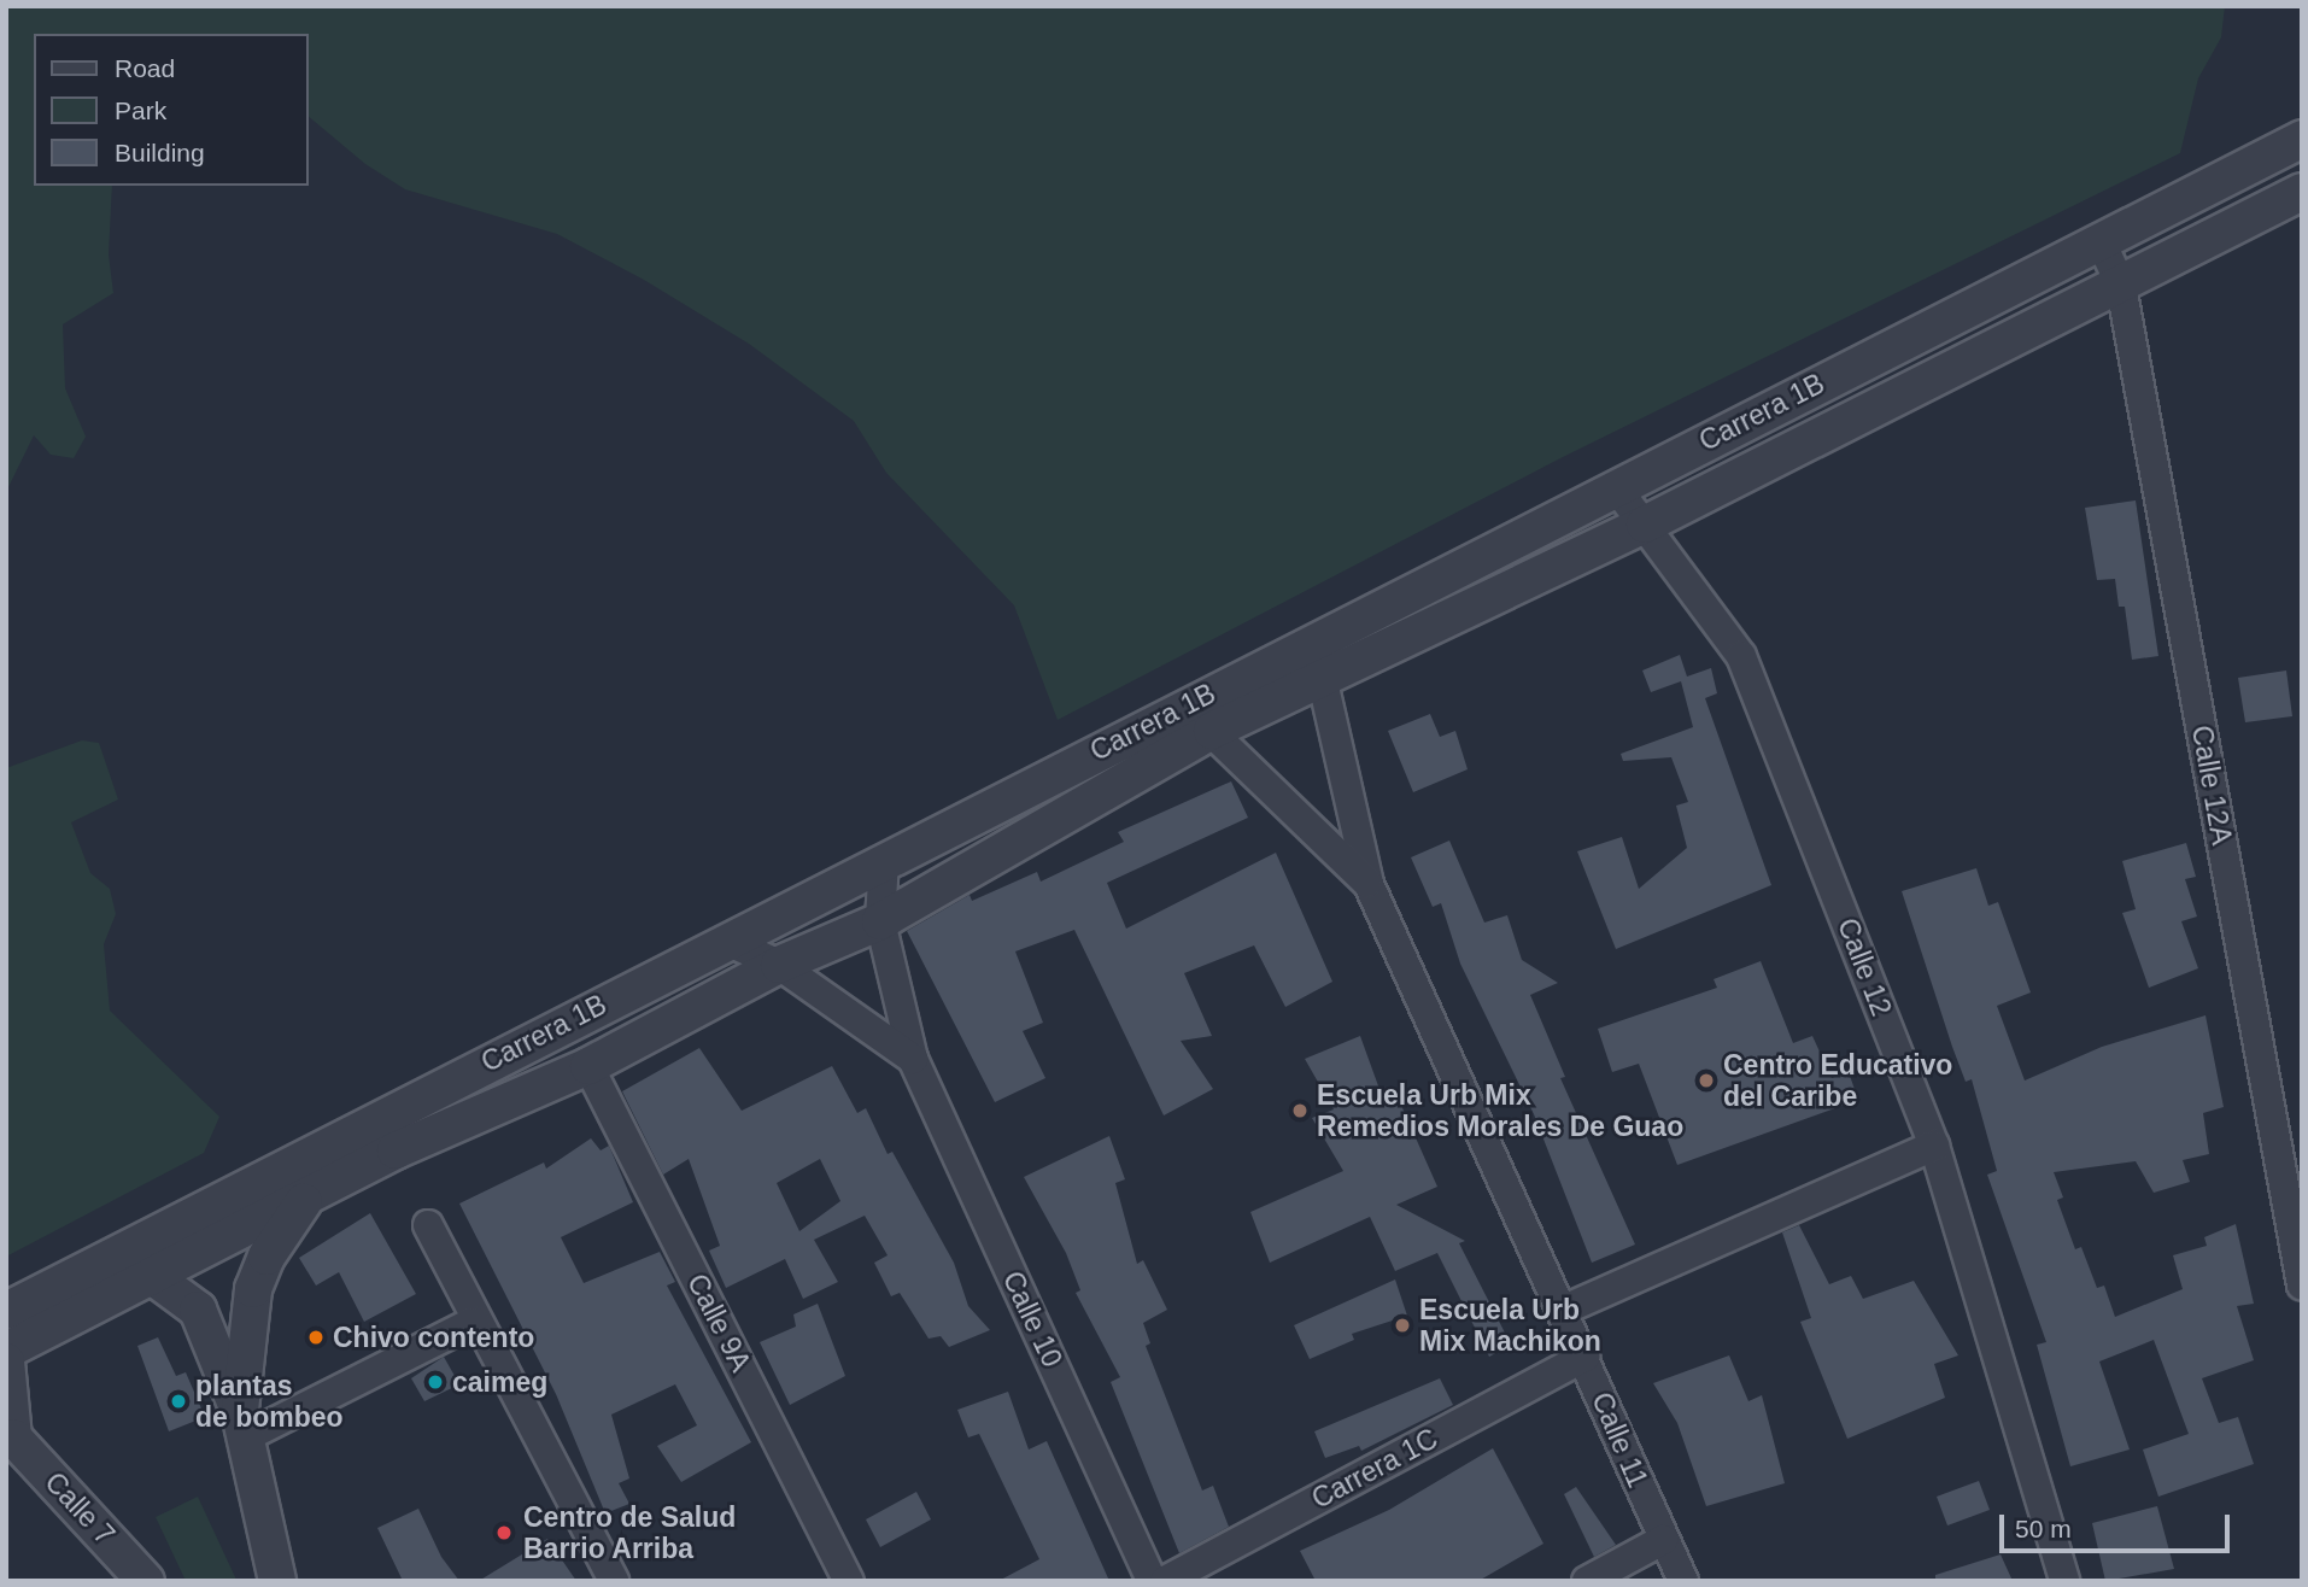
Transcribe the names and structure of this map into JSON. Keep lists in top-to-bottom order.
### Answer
{
  "streets": {
    "street": [
      "Carrera 1B",
      "Calle 12A",
      "Calle 12",
      "Calle 10",
      "Calle 9A",
      "Calle 11",
      "Carrera 1C",
      "Calle 7"
    ]
  },
  "crossings": [
    ["Carrera 1B", "Calle 12A"],
    ["Carrera 1B", "Calle 12"],
    ["Carrera 1B", "Calle 10"],
    ["Carrera 1B", "Calle 9A"],
    ["Calle 11", "Carrera 1C"]
  ],
  "places": [
    "Centro Educativo del Caribe",
    "Escuela Urb Mix Remedios Morales De Guao",
    "Escuela Urb Mix Machikon",
    "Chivo contento",
    "caimeg",
    "plantas de bombeo",
    "Centro de Salud Barrio Arriba"
  ],
  "legend": ["Road", "Park", "Building"],
  "scale_bar": "50 m"
}
